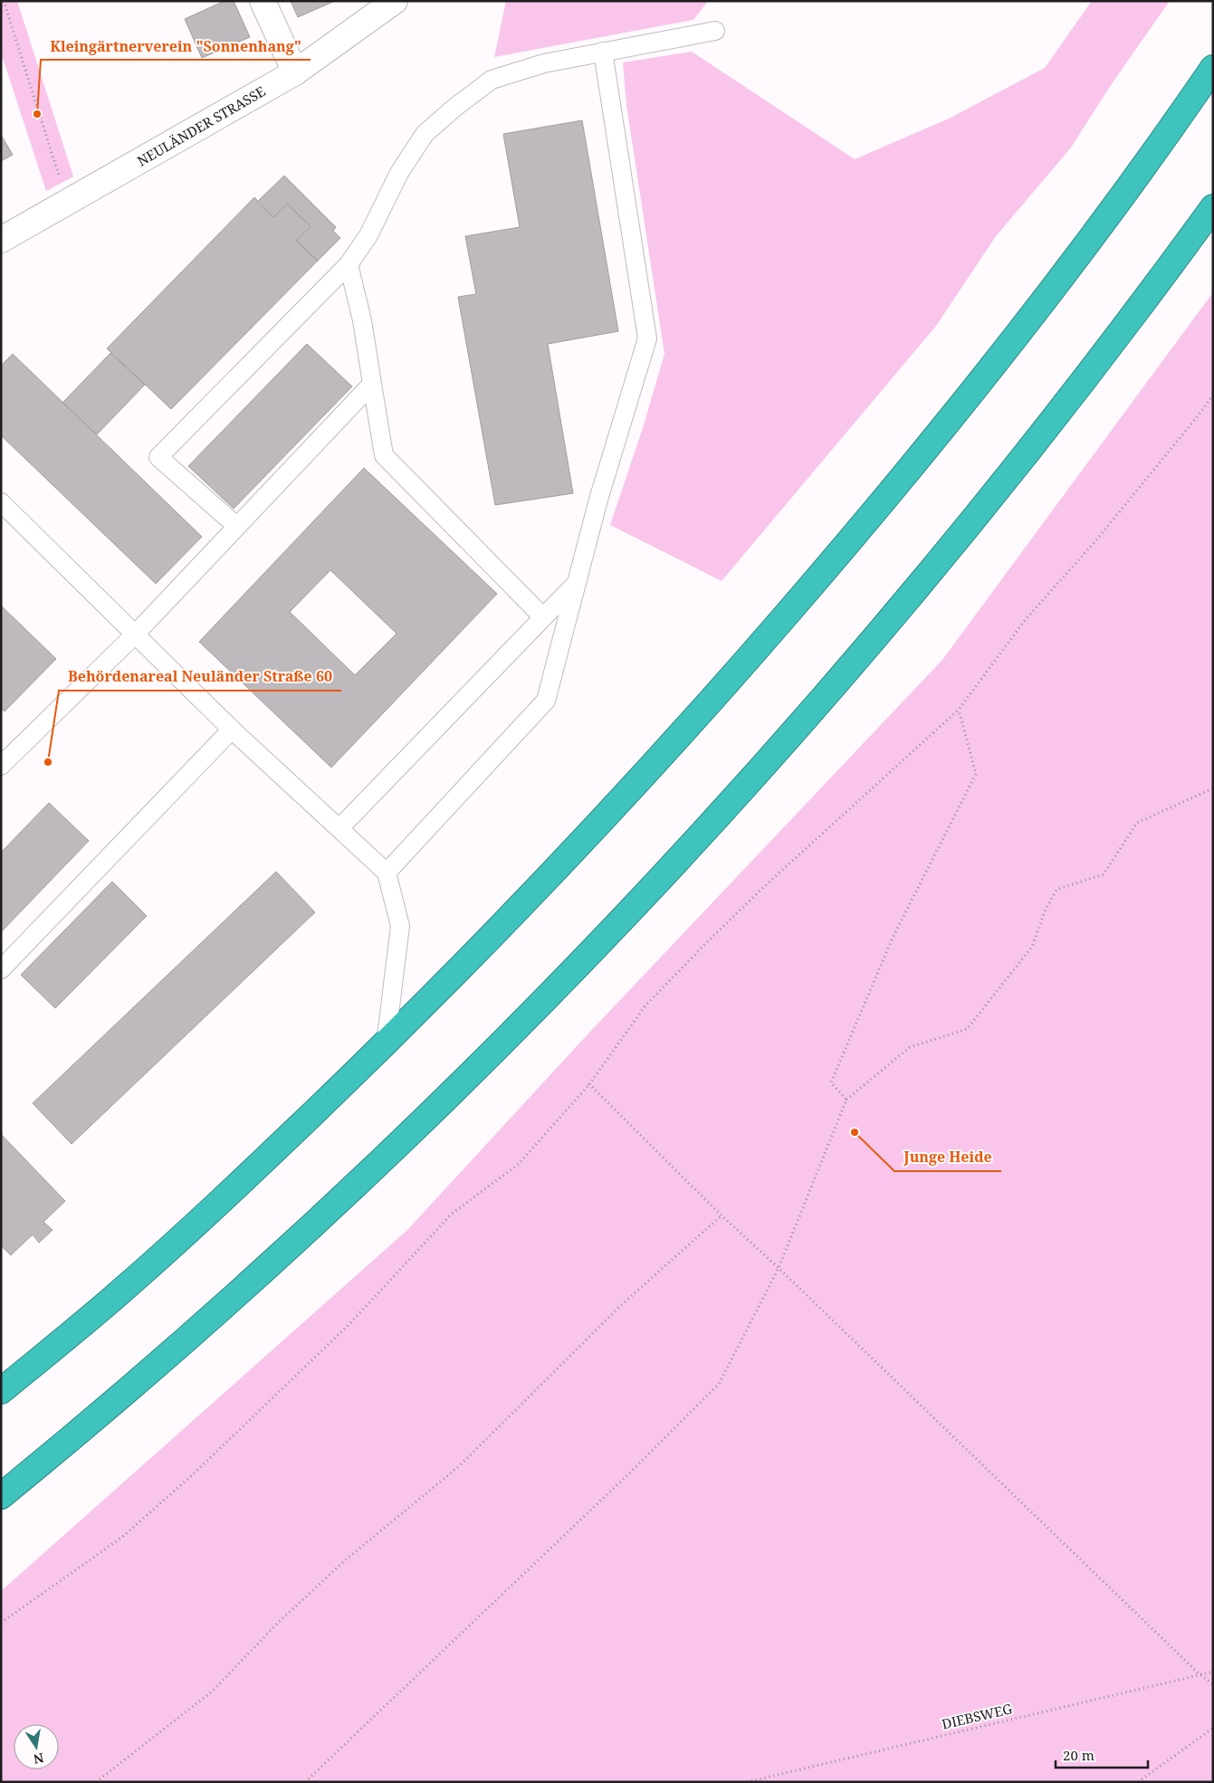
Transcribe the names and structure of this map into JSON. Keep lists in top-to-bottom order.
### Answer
{
  "streets": {
    "street": ["NEULÄNDER STRASSE"],
    "path": ["DIEBSWEG"]
  },
  "places": ["Kleingärtnerverein \"Sonnenhang\"", "Behördenareal Neuländer Straße 60", "Junge Heide"],
  "scale_bar": "20 m",
  "north": "bottom"
}
